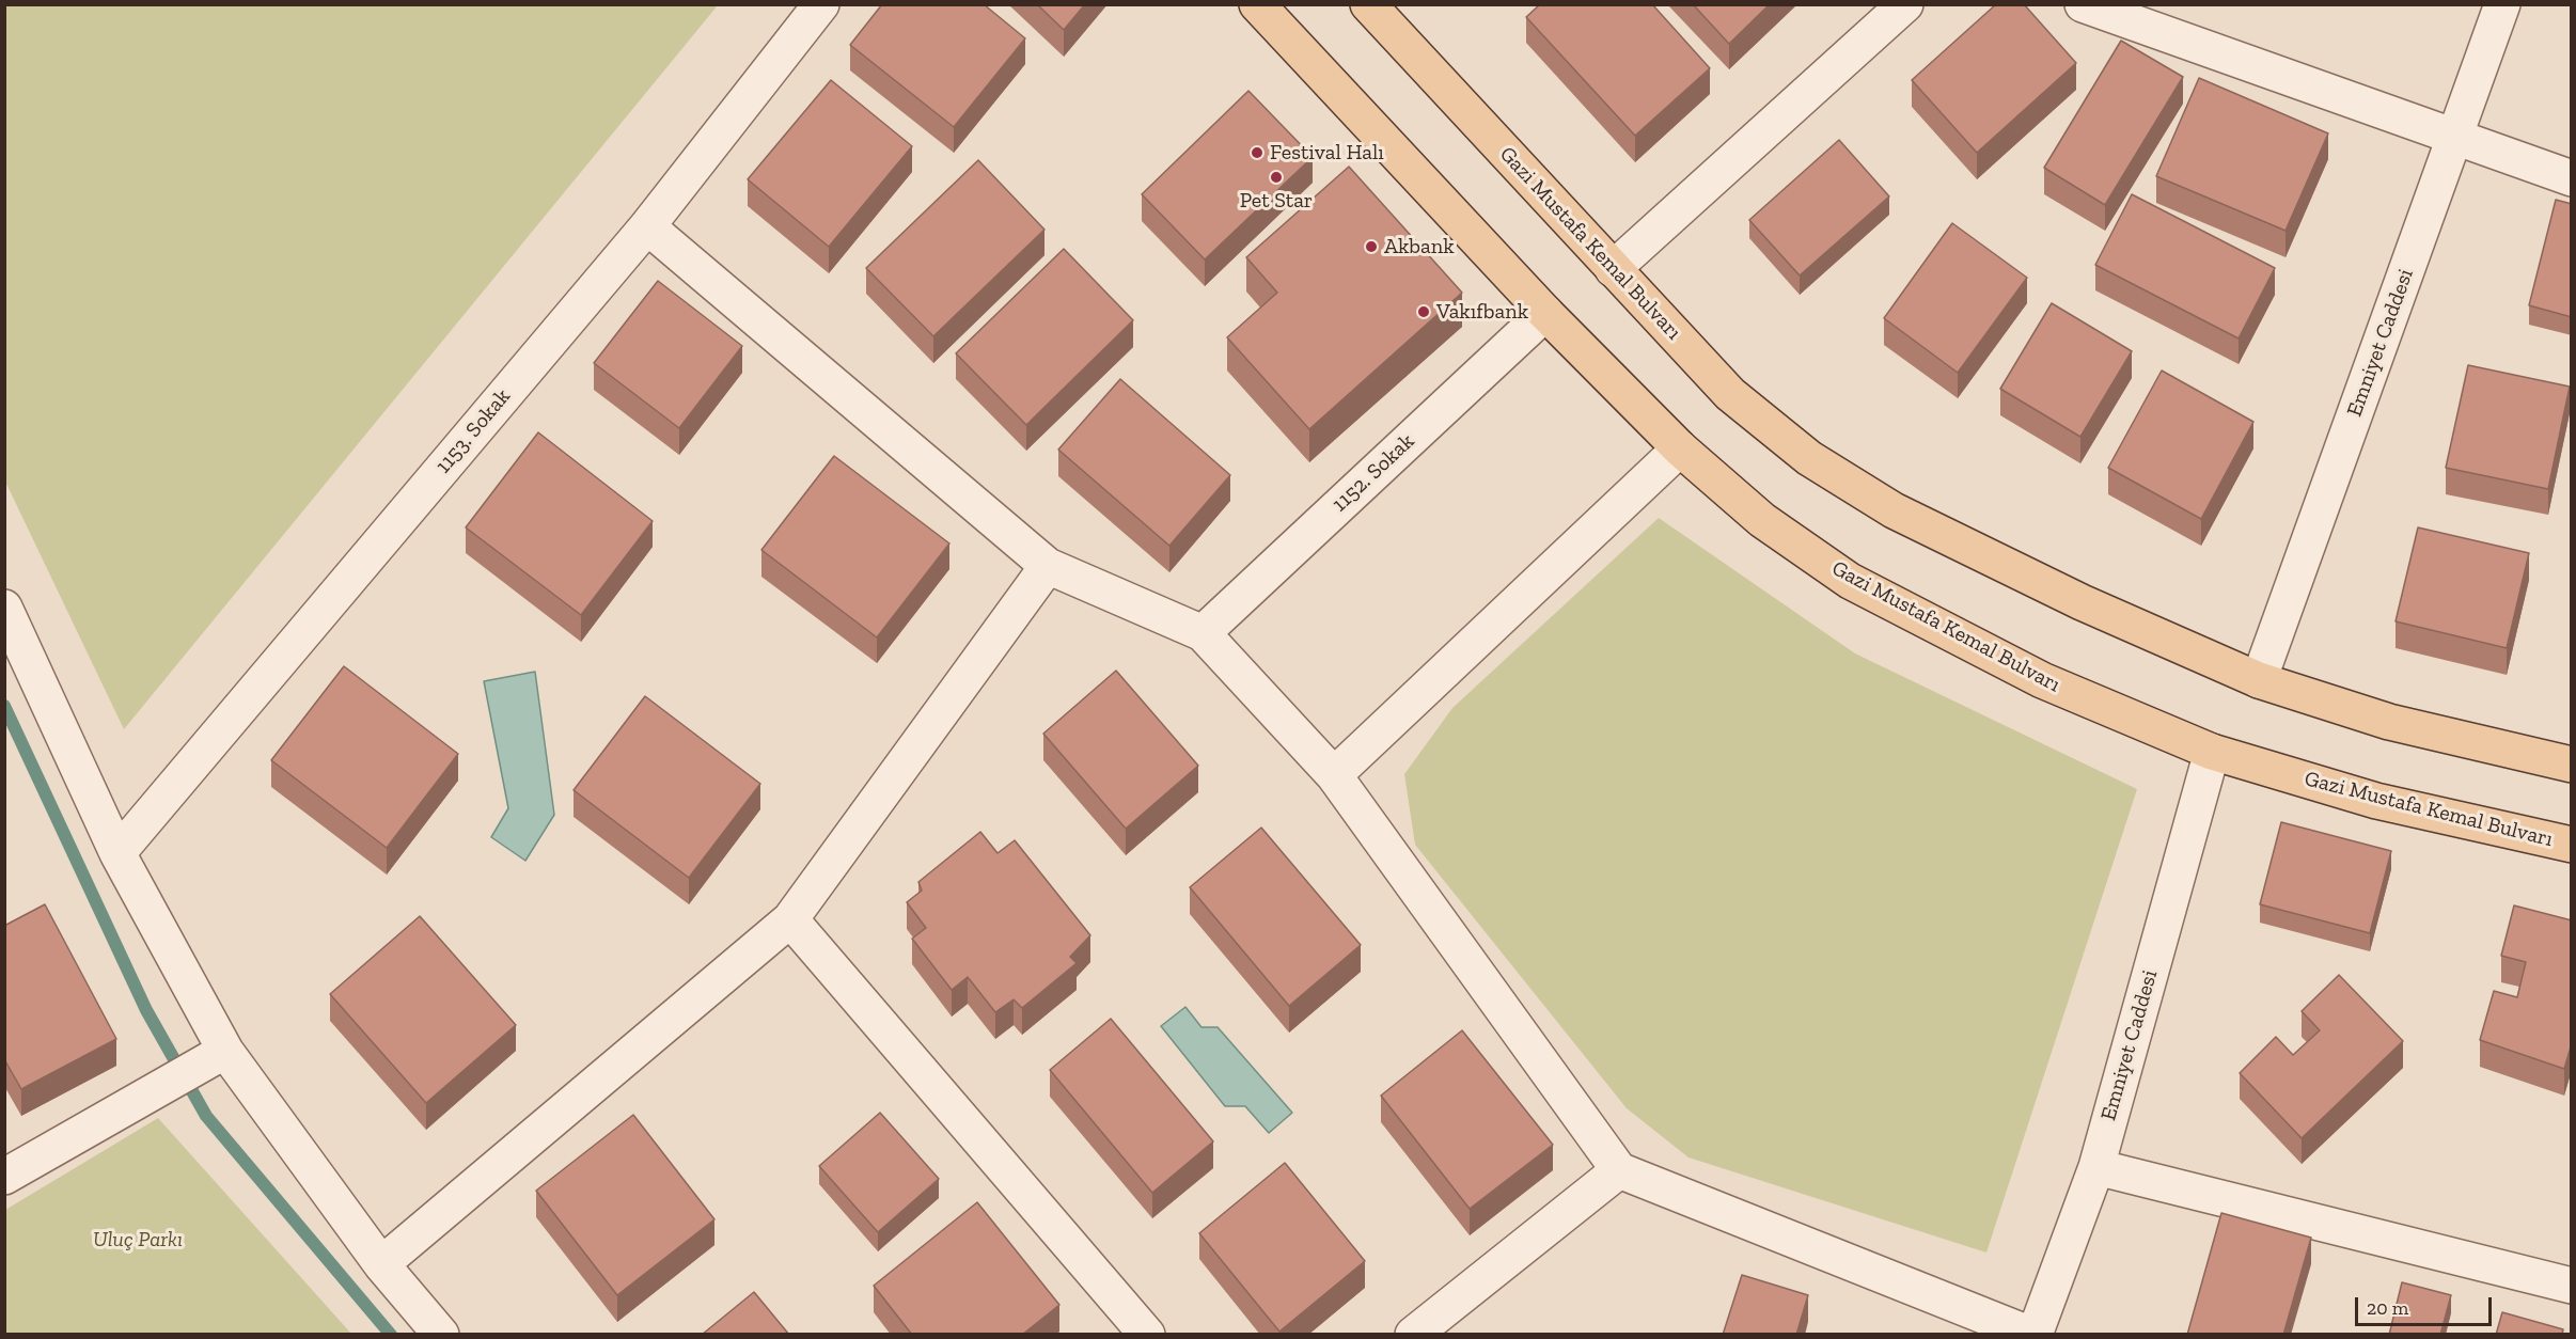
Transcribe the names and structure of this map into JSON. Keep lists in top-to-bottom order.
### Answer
{
  "streets": {
    "main road": ["Gazi Mustafa Kemal Bulvarı"],
    "street": ["Emniyet Caddesi", "1153. Sokak", "1152. Sokak"]
  },
  "crossings": [
    ["Gazi Mustafa Kemal Bulvarı", "Emniyet Caddesi"],
    ["Gazi Mustafa Kemal Bulvarı", "1152. Sokak"]
  ],
  "parks": ["Uluç Parkı"],
  "places": [
    "Festival Halı",
    "Pet Star",
    "Akbank",
    "Vakıfbank"
  ],
  "scale_bar": "20 m"
}
